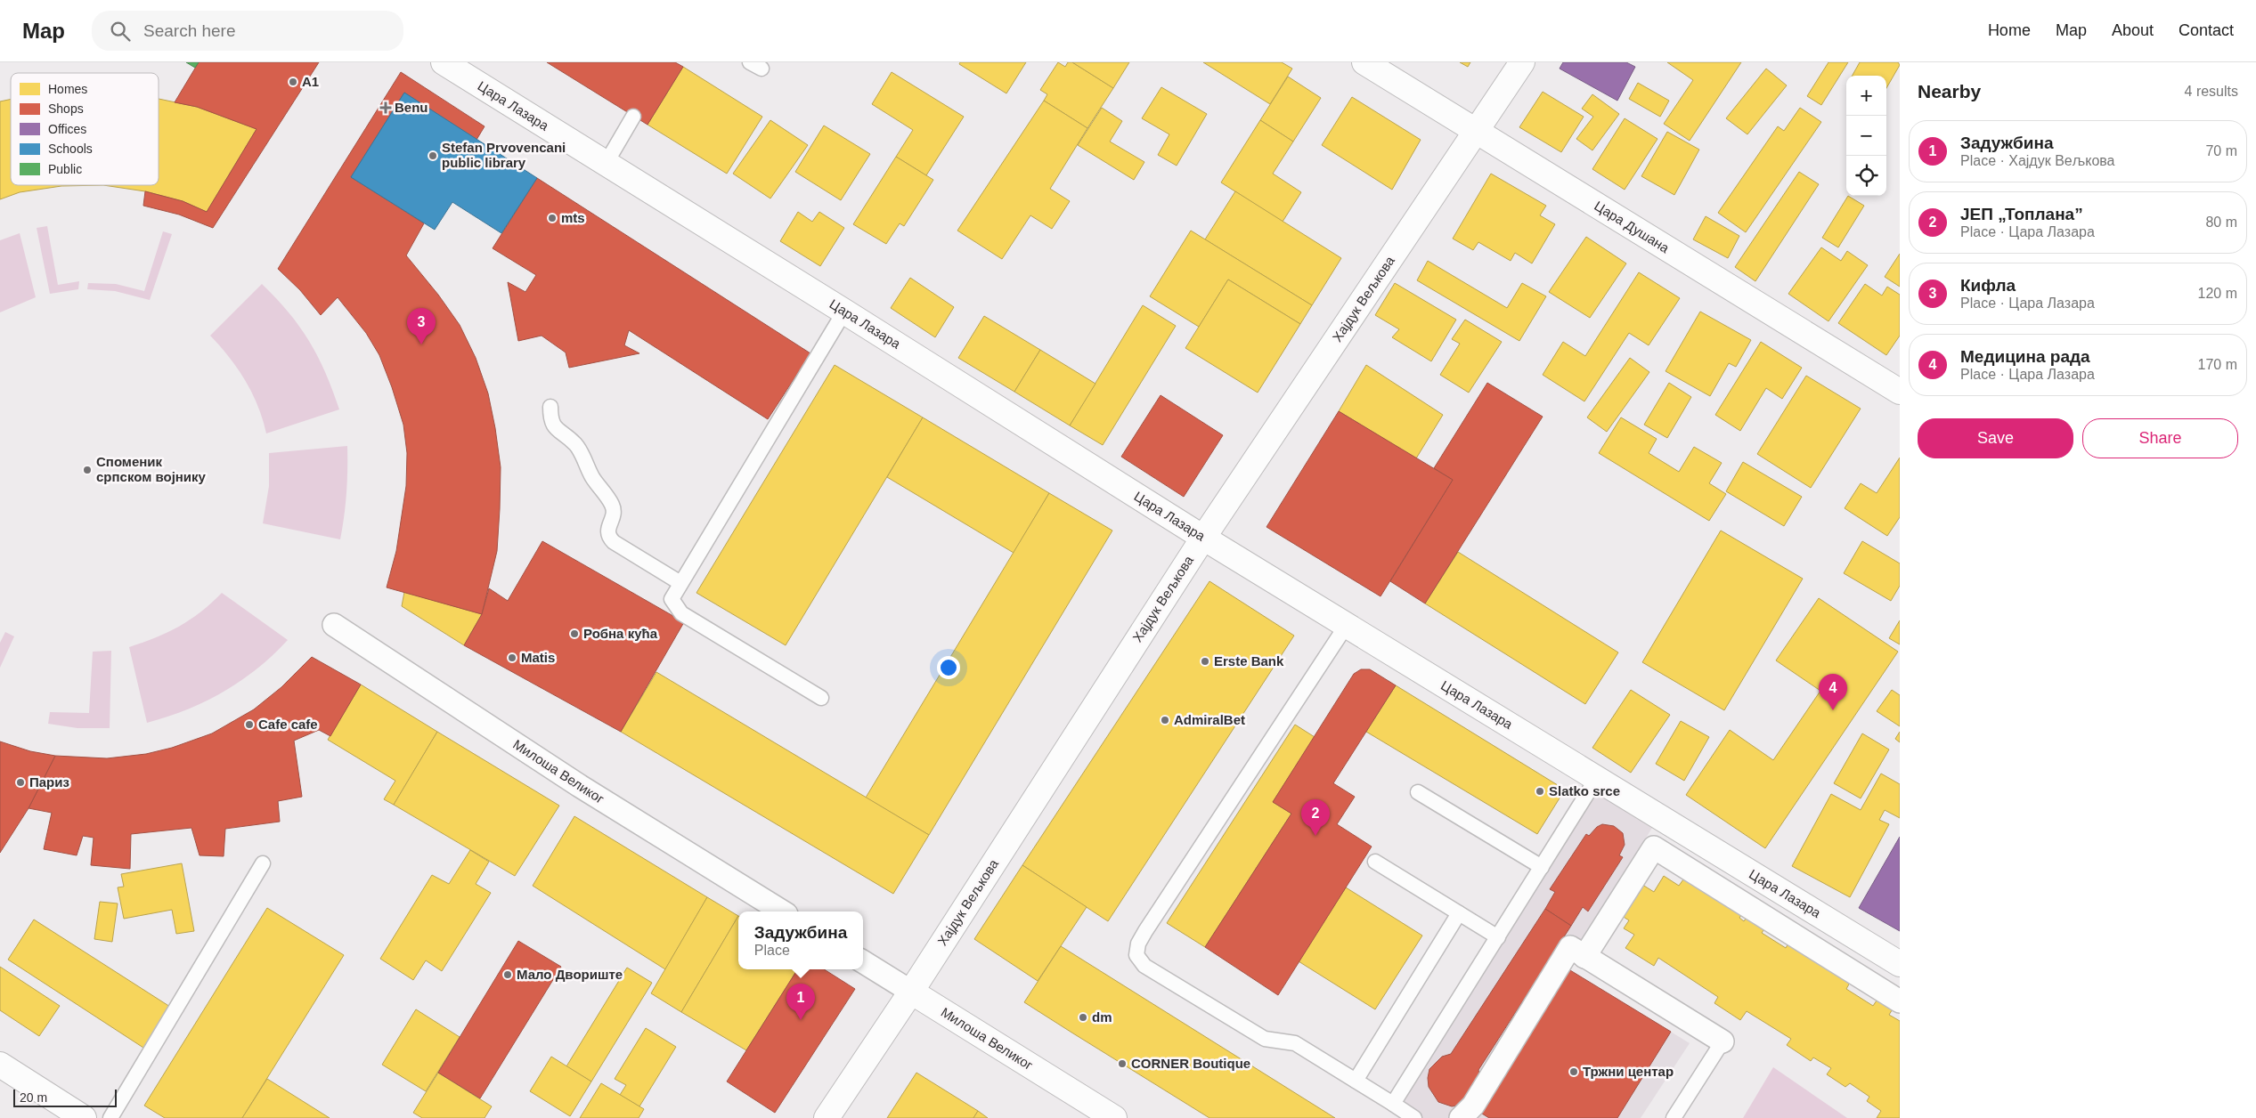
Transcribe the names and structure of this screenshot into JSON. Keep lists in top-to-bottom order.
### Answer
{
  "streets": {
    "street": [
      "Цара Лазара",
      "Цара Душана",
      "Хајдук Вељкова",
      "Милоша Великог"
    ]
  },
  "crossings": [
    ["Цара Лазара", "Хајдук Вељкова"],
    ["Цара Душана", "Хајдук Вељкова"],
    ["Хајдук Вељкова", "Милоша Великог"]
  ],
  "places": {
    "other": [
      "A1",
      "Stefan Prvovencani public library",
      "mts",
      "Споменик српском војнику",
      "Робна кућа",
      "Matis",
      "Erste Bank",
      "AdmiralBet",
      "Cafe cafe",
      "Париз",
      "Slatko srce",
      "Мало Двориште",
      "dm",
      "CORNER Boutique",
      "Тржни центар"
    ],
    "health": ["Benu"]
  },
  "legend": [
    "Homes",
    "Shops",
    "Offices",
    "Schools",
    "Public"
  ],
  "scale_bar": "20 m",
  "page": {
    "header": "Map",
    "search": "Search here",
    "nav": [
      "Home",
      "Map",
      "About",
      "Contact"
    ],
    "heading": ["Nearby", "4 results"],
    "map_buttons": ["+", "−"],
    "list": [
      {
        "mark": "1",
        "name": "Задужбина",
        "note": "Place · Хајдук Вељкова",
        "value": "70 m"
      },
      {
        "mark": "2",
        "name": "ЈЕП „Топлана”",
        "note": "Place · Цара Лазара",
        "value": "80 m"
      },
      {
        "mark": "3",
        "name": "Кифла",
        "note": "Place · Цара Лазара",
        "value": "120 m"
      },
      {
        "mark": "4",
        "name": "Медицина рада",
        "note": "Place · Цара Лазара",
        "value": "170 m"
      }
    ],
    "pins": [
      "3",
      "4",
      "2",
      "1"
    ],
    "buttons": ["Save", "Share"],
    "popup": ["Задужбина", "Place"],
    "scale": "20 m"
  }
}
